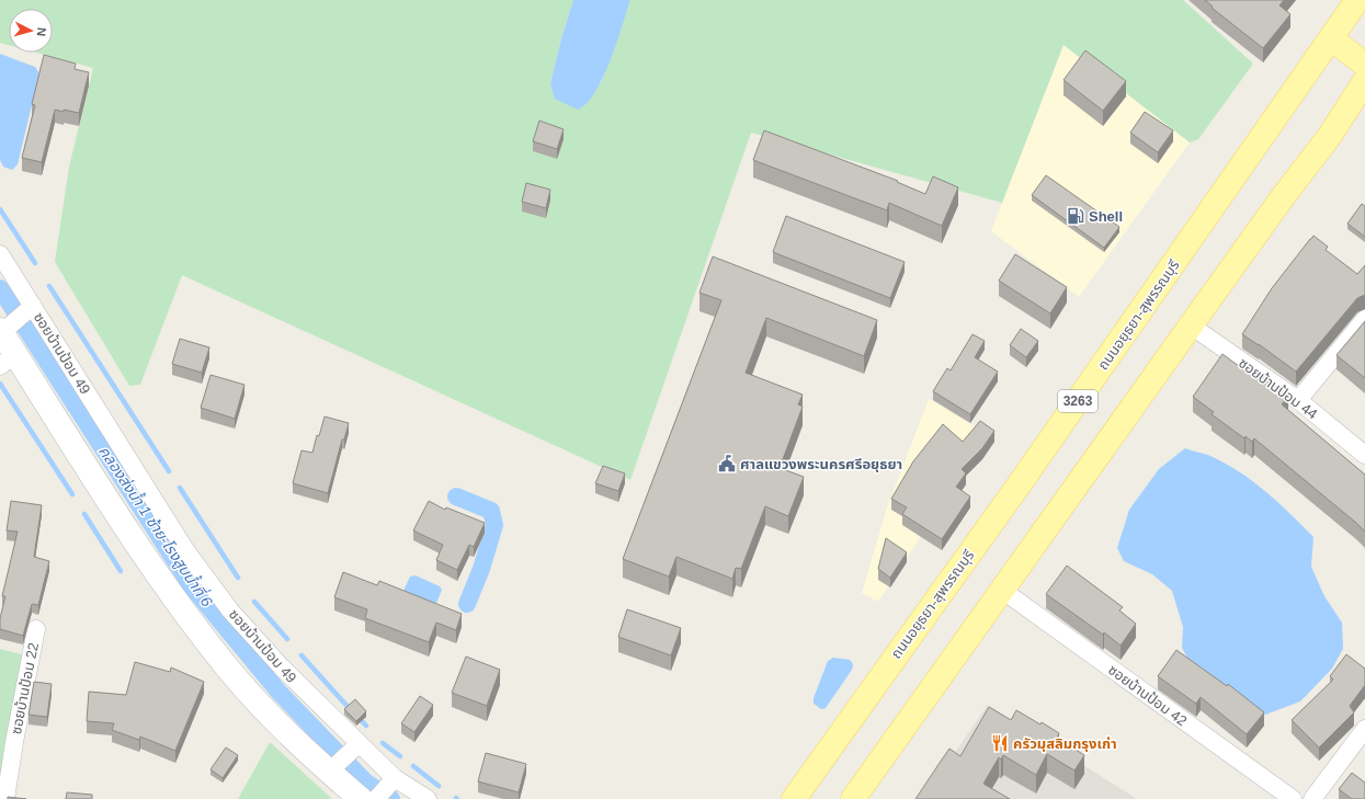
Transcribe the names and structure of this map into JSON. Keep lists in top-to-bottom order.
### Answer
{
  "streets": {
    "main road": ["ถนนอยุธยา-สุพรรณบุรี", "3263"],
    "street": [
      "ซอยบ้านป้อม 49",
      "ซอยบ้านป้อม 44",
      "ซอยบ้านป้อม 22",
      "ซอยบ้านป้อม 42"
    ]
  },
  "water": ["คลองส่งน้ำ 1 ซ้าย-โรงสูบน้ำที่ 6"],
  "places": {
    "fuel station": ["Shell"],
    "public building": ["ศาลแขวงพระนครศรีอยุธยา"],
    "restaurant": ["ครัวมุสลิมกรุงเก่า"]
  },
  "north": "right"
}
